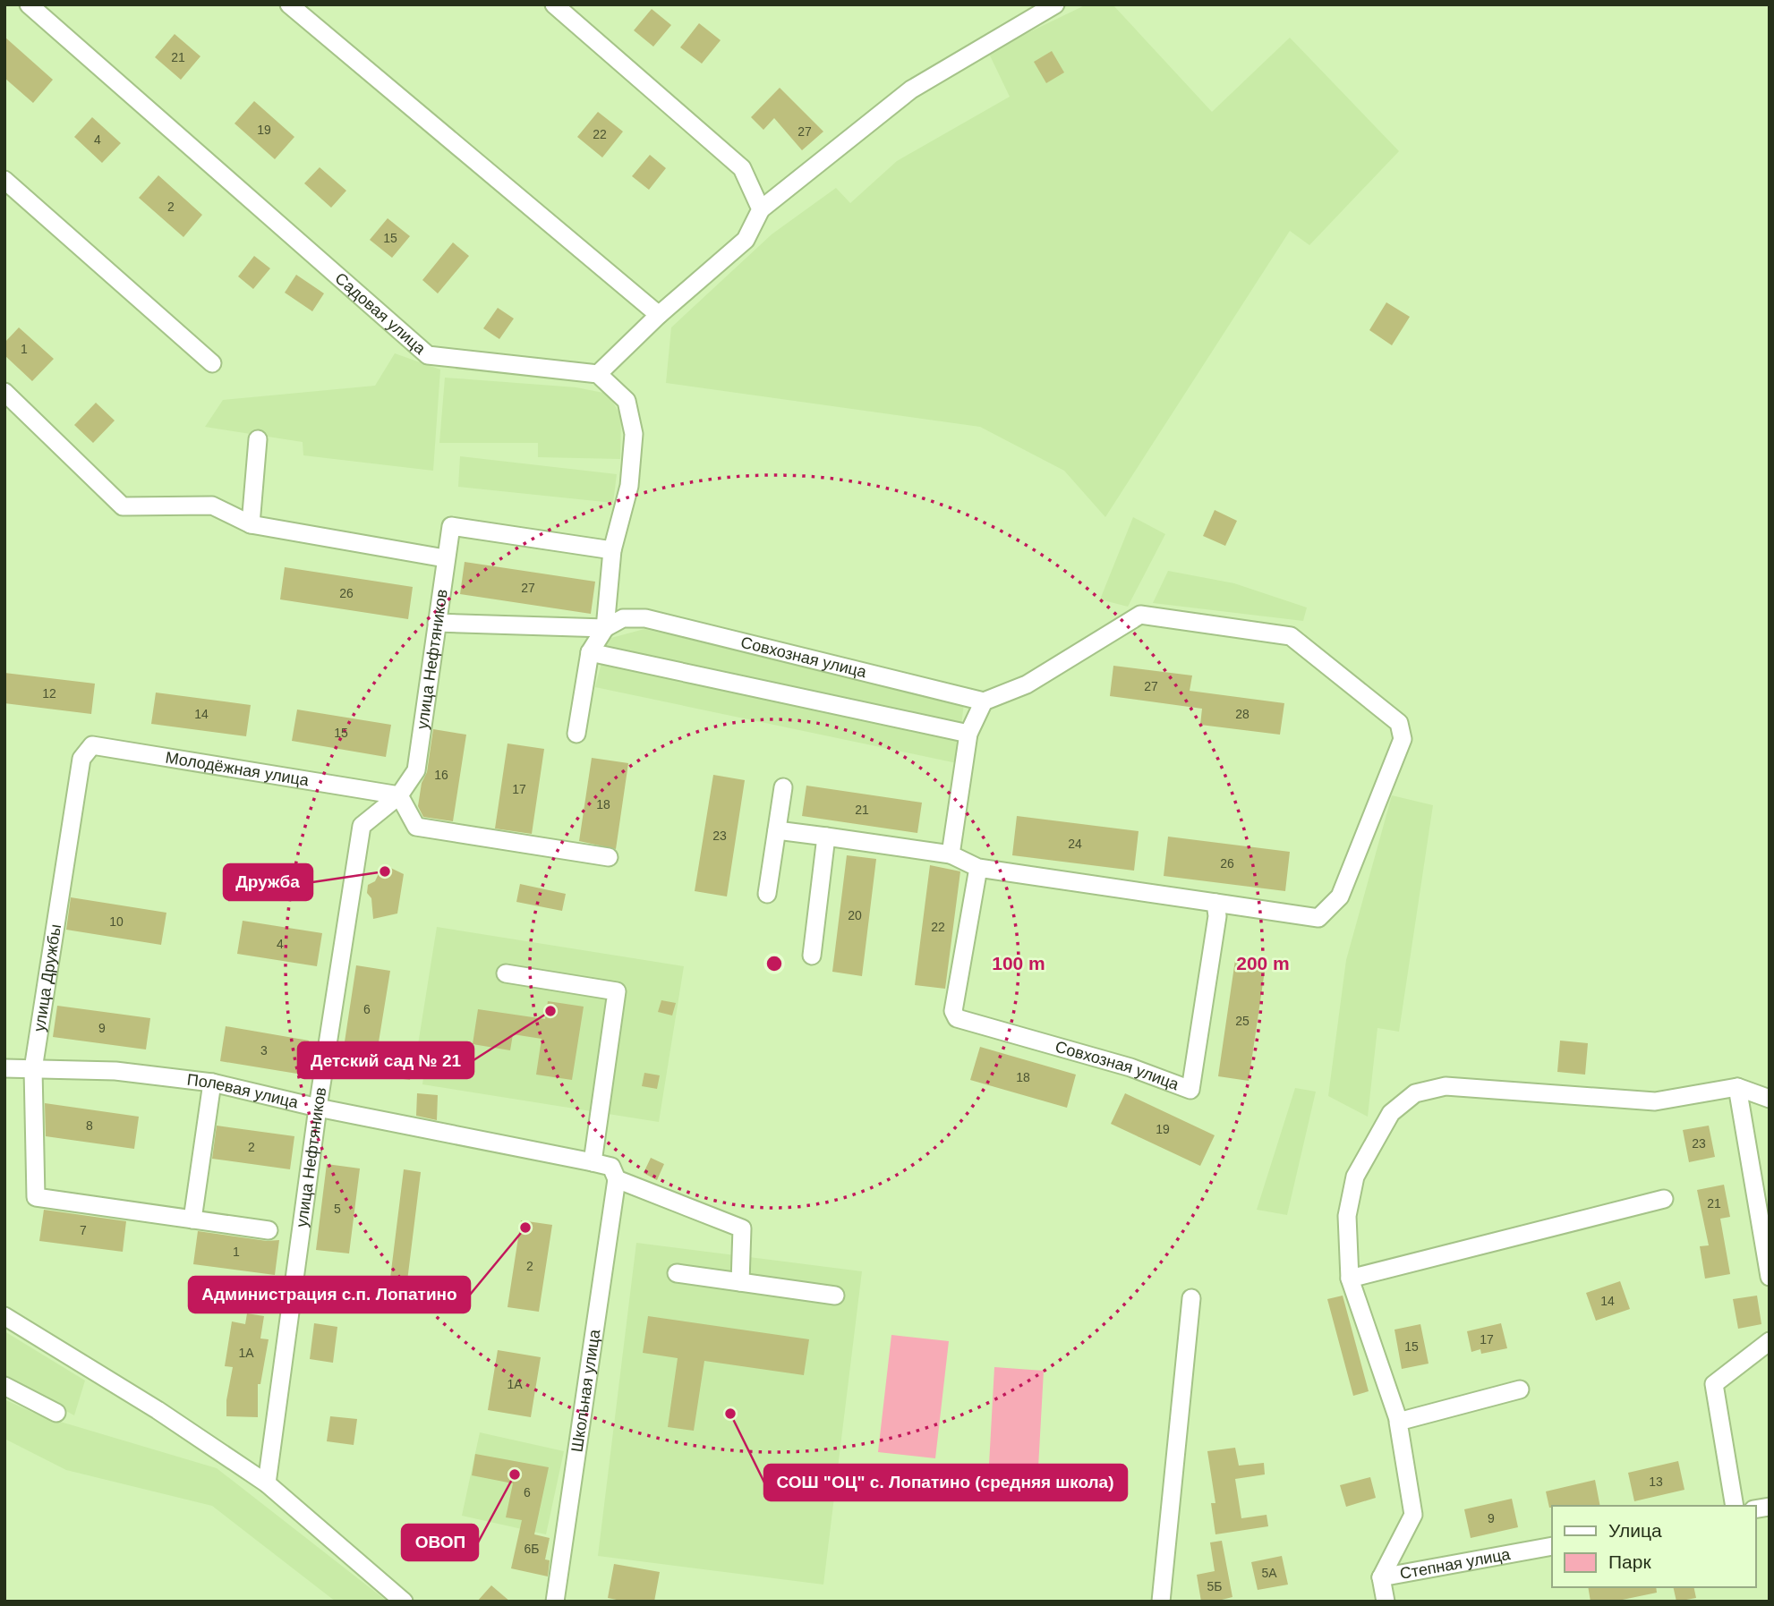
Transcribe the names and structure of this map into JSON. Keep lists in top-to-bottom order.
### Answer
{
  "streets": {
    "street": [
      "Садовая улица",
      "Совхозная улица",
      "улица Нефтяников",
      "Молодёжная улица",
      "улица Дружбы",
      "Полевая улица",
      "Школьная улица",
      "Степная улица"
    ]
  },
  "crossings": [
    ["Совхозная улица", "улица Нефтяников"],
    ["улица Нефтяников", "Молодёжная улица"],
    ["улица Нефтяников", "Полевая улица"],
    ["Молодёжная улица", "улица Дружбы"],
    ["улица Дружбы", "Полевая улица"],
    ["Полевая улица", "Школьная улица"]
  ],
  "places": [
    "Дружба",
    "Детский сад № 21",
    "Администрация с.п. Лопатино",
    "СОШ \"ОЦ\" с. Лопатино (средняя школа)",
    "ОВОП"
  ],
  "house_numbers": [
    "21",
    "19",
    "27",
    "22",
    "4",
    "2",
    "15",
    "1",
    "27",
    "26",
    "27",
    "12",
    "14",
    "28",
    "15",
    "16",
    "17",
    "18",
    "21",
    "23",
    "24",
    "26",
    "20",
    "10",
    "22",
    "4",
    "6",
    "25",
    "9",
    "3",
    "18",
    "8",
    "19",
    "23",
    "2",
    "21",
    "5",
    "7",
    "1",
    "2",
    "14",
    "17",
    "15",
    "1А",
    "1А",
    "13",
    "6",
    "9",
    "6Б",
    "5А",
    "5Б"
  ],
  "legend": ["Улица", "Парк"],
  "rings": ["100 m", "200 m"]
}
